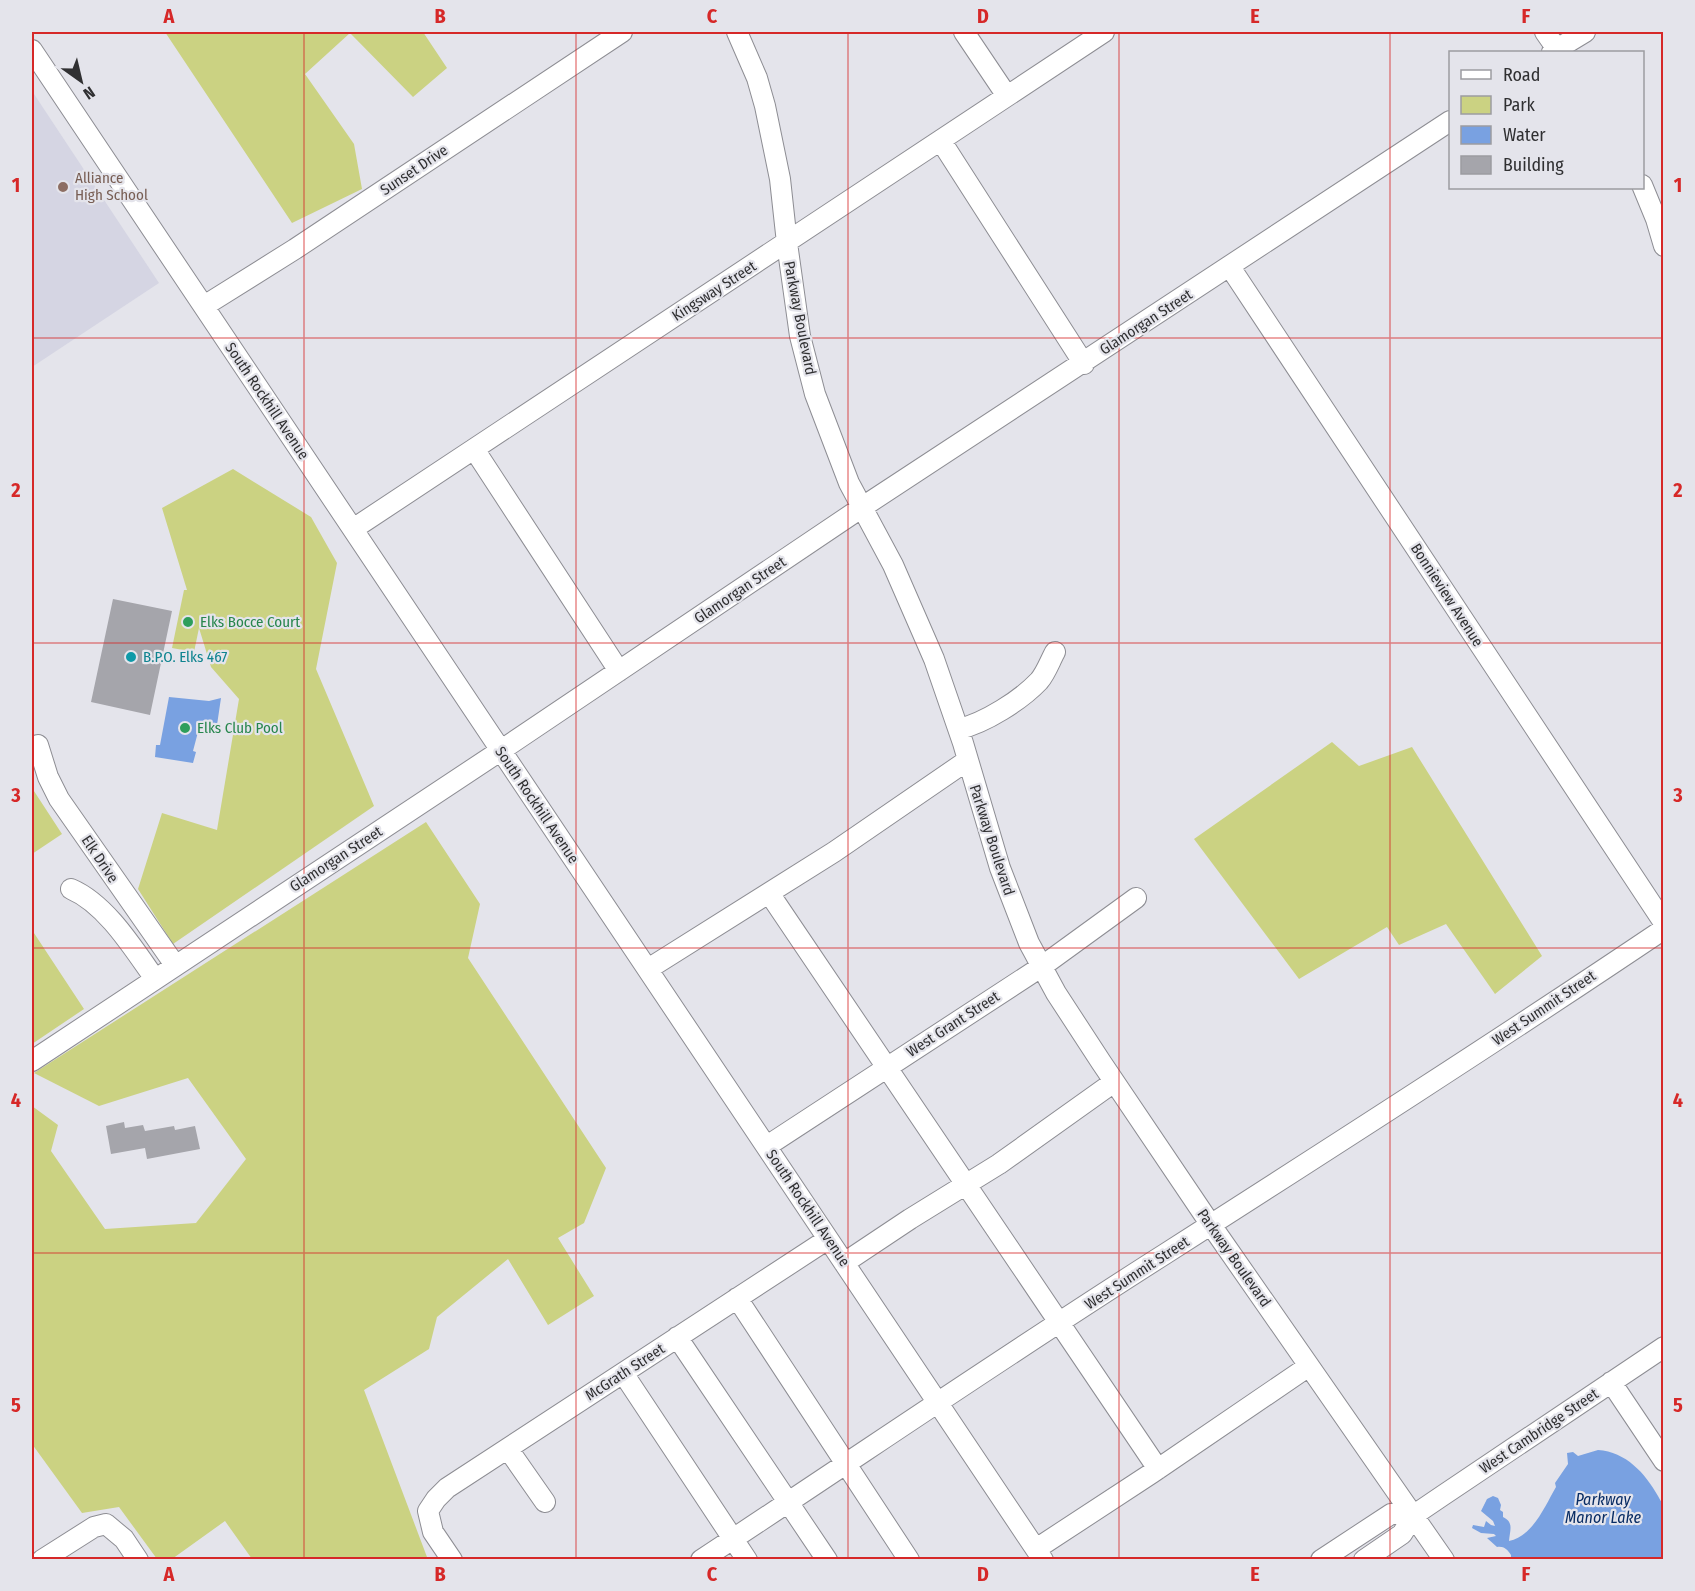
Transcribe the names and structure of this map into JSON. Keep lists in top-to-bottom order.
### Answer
{
  "streets": {
    "street": [
      "Sunset Drive",
      "Kingsway Street",
      "Parkway Boulevard",
      "Glamorgan Street",
      "South Rockhill Avenue",
      "Bonnieview Avenue",
      "Elk Drive",
      "West Summit Street",
      "West Grant Street",
      "McGrath Street",
      "West Cambridge Street"
    ]
  },
  "crossings": [
    ["Sunset Drive", "South Rockhill Avenue"],
    ["Kingsway Street", "Parkway Boulevard"],
    ["Kingsway Street", "South Rockhill Avenue"],
    ["Parkway Boulevard", "Glamorgan Street"],
    ["Parkway Boulevard", "West Summit Street"],
    ["Parkway Boulevard", "West Grant Street"],
    ["Parkway Boulevard", "West Cambridge Street"],
    ["Glamorgan Street", "South Rockhill Avenue"],
    ["Glamorgan Street", "Bonnieview Avenue"],
    ["Glamorgan Street", "Elk Drive"],
    ["South Rockhill Avenue", "West Summit Street"],
    ["South Rockhill Avenue", "West Grant Street"],
    ["South Rockhill Avenue", "McGrath Street"]
  ],
  "water": ["Parkway Manor Lake"],
  "places": [
    "Alliance High School",
    "Elks Bocce Court",
    "B.P.O. Elks 467",
    "Elks Club Pool"
  ],
  "legend": [
    "Road",
    "Park",
    "Water",
    "Building"
  ],
  "north": "bottom right",
  "grid": {
    "columns": [
      "A",
      "B",
      "C",
      "D",
      "E",
      "F"
    ],
    "rows": [
      "1",
      "2",
      "3",
      "4",
      "5"
    ]
  }
}
